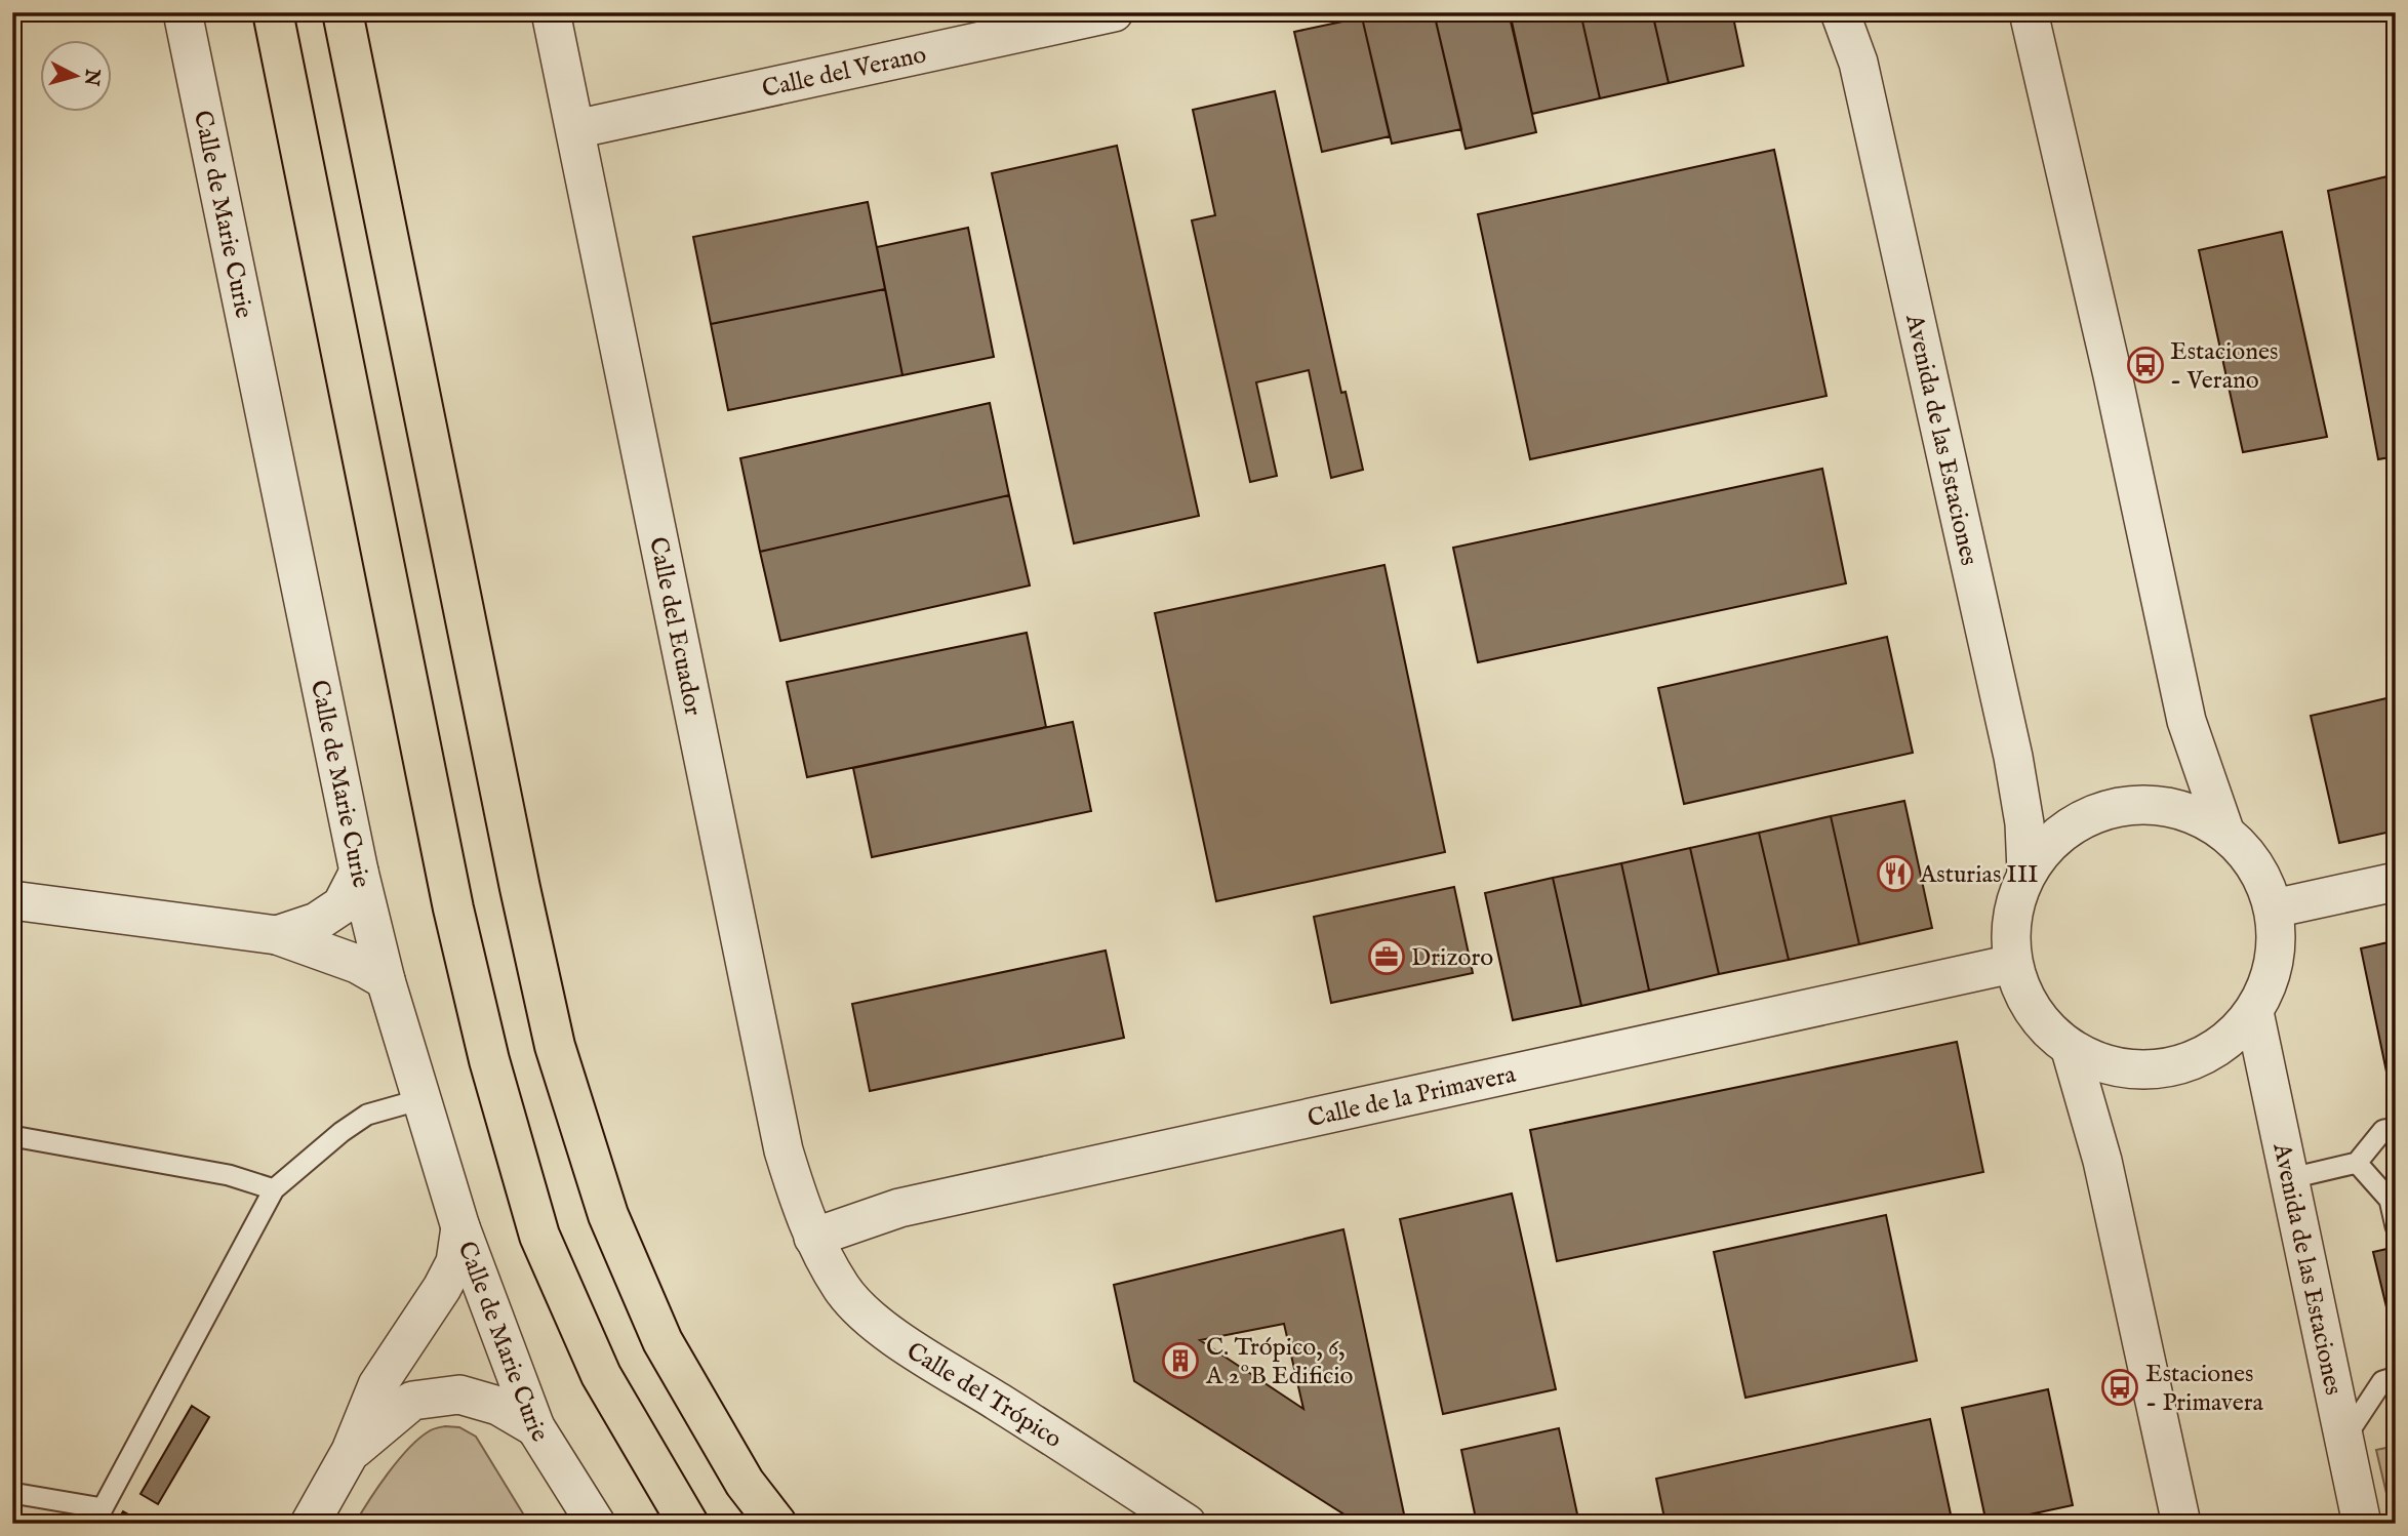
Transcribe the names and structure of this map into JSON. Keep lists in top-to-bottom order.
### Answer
{
  "streets": {
    "street": [
      "Calle del Verano",
      "Calle de Marie Curie",
      "Avenida de las Estaciones",
      "Calle del Ecuador",
      "Calle de la Primavera",
      "Calle del Trópico"
    ]
  },
  "crossings": [
    ["Calle del Verano", "Calle del Ecuador"],
    ["Calle del Ecuador", "Calle de la Primavera"],
    ["Calle del Ecuador", "Calle del Trópico"],
    ["Calle de la Primavera", "Calle del Trópico"]
  ],
  "places": {
    "bus stop": ["Estaciones - Verano", "Estaciones - Primavera"],
    "restaurant": ["Asturias III"],
    "office": ["Drizoro"],
    "building": ["C. Trópico, 6, A 2ºB Edificio"]
  },
  "north": "right"
}
